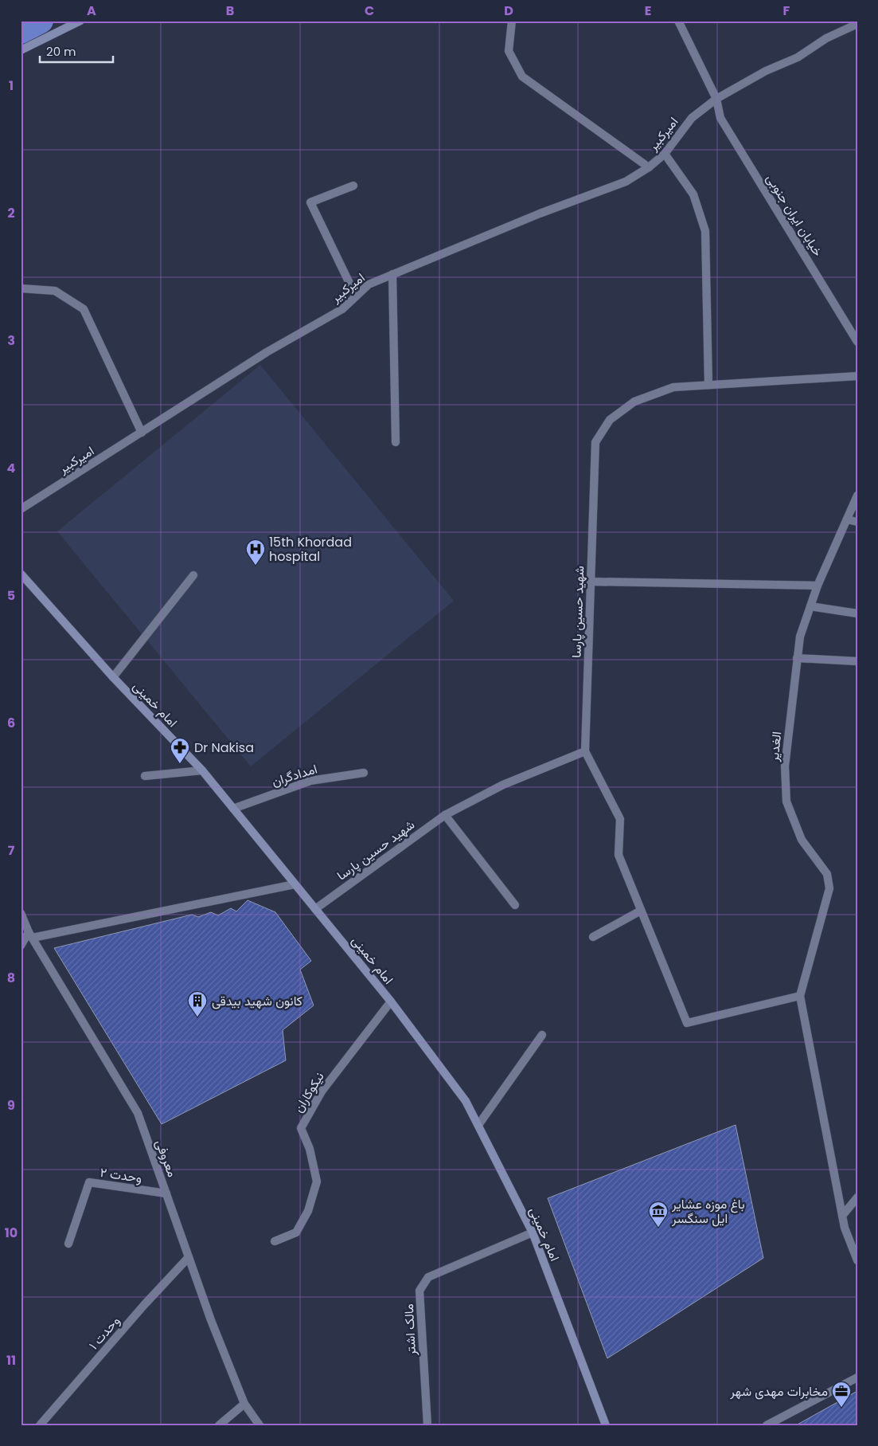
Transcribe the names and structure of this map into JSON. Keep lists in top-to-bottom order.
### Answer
{
  "streets": {
    "street": [
      "امیرکبیر",
      "خیابان ایران جنوبی",
      "شهید حسین پارسا",
      "امام خمینی",
      "الغدیر",
      "امدادگران",
      "نیکوکاران",
      "معروفی",
      "وحدت ۲",
      "مالک اشتر",
      "وحدت ۱"
    ]
  },
  "crossings": [
    ["امیرکبیر", "خیابان ایران جنوبی"],
    ["شهید حسین پارسا", "امام خمینی"],
    ["امام خمینی", "امدادگران"],
    ["امام خمینی", "نیکوکاران"],
    ["امام خمینی", "مالک اشتر"],
    ["معروفی", "وحدت ۲"],
    ["معروفی", "وحدت ۱"]
  ],
  "places": {
    "hospital": ["15th Khordad hospital"],
    "pharmacy": ["Dr Nakisa"],
    "building": ["کانون شهید بیدقی"],
    "museum": ["باغ موزه عشایر ایل سنگسر"],
    "office": ["مخابرات مهدی شهر"]
  },
  "scale_bar": "20 m",
  "grid": {
    "columns": [
      "A",
      "B",
      "C",
      "D",
      "E",
      "F"
    ],
    "rows": [
      "1",
      "2",
      "3",
      "4",
      "5",
      "6",
      "7",
      "8",
      "9",
      "10",
      "11"
    ]
  }
}
